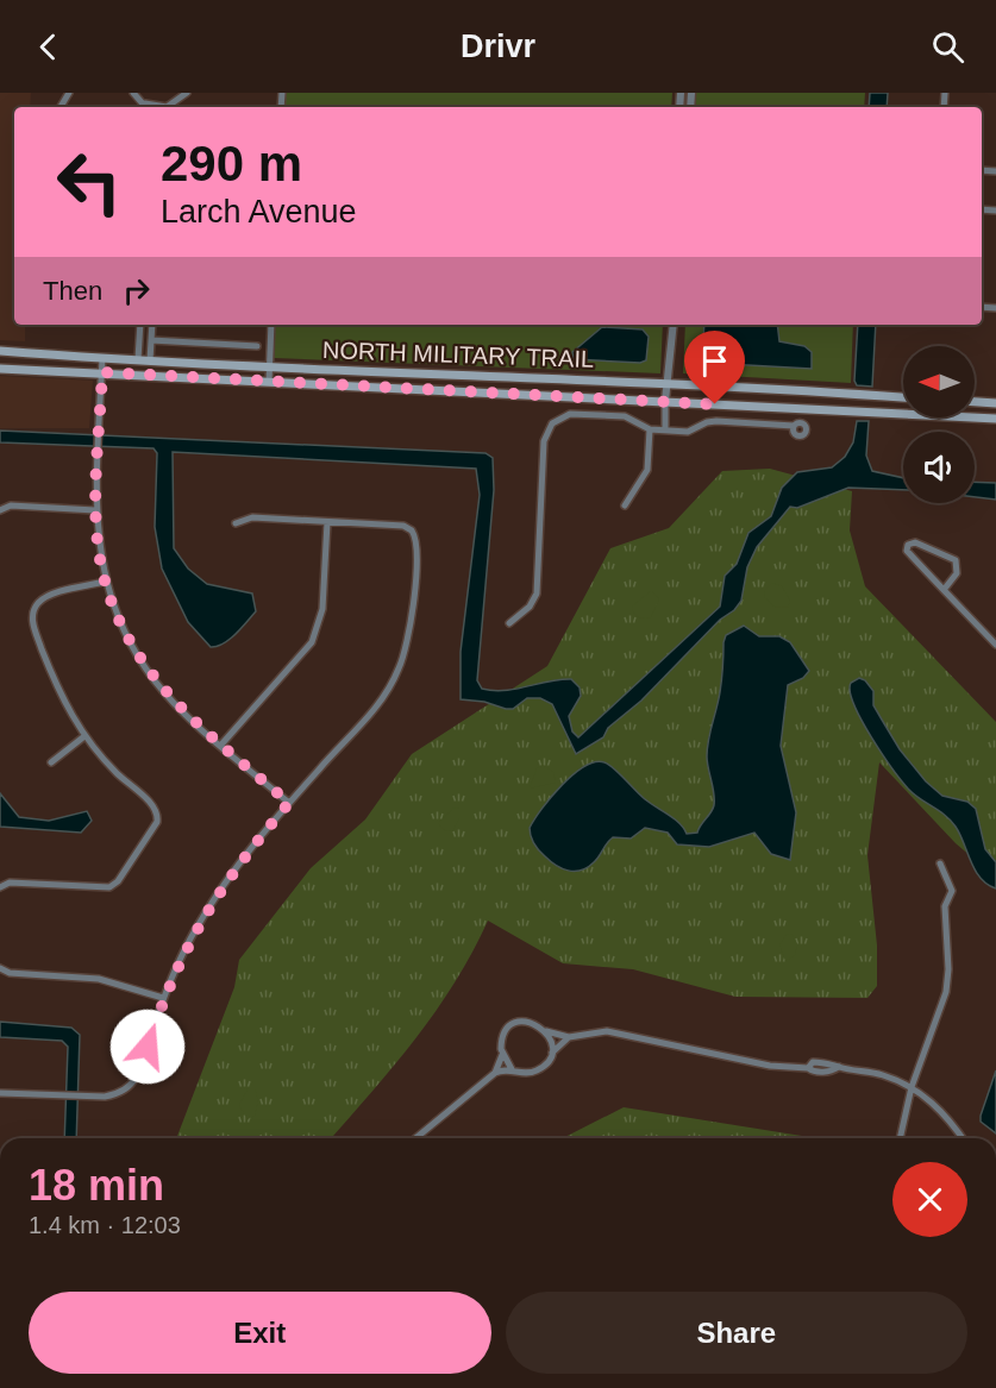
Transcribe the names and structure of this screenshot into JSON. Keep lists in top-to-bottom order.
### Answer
{
  "streets": {
    "main road": ["NORTH MILITARY TRAIL"]
  },
  "north": "left",
  "page": {
    "header": "Drivr",
    "turn": ["290 m", "Larch Avenue"],
    "then": "Then",
    "heading": ["18 min", "1.4 km · 12:03"],
    "buttons": ["Exit", "Share"]
  }
}
